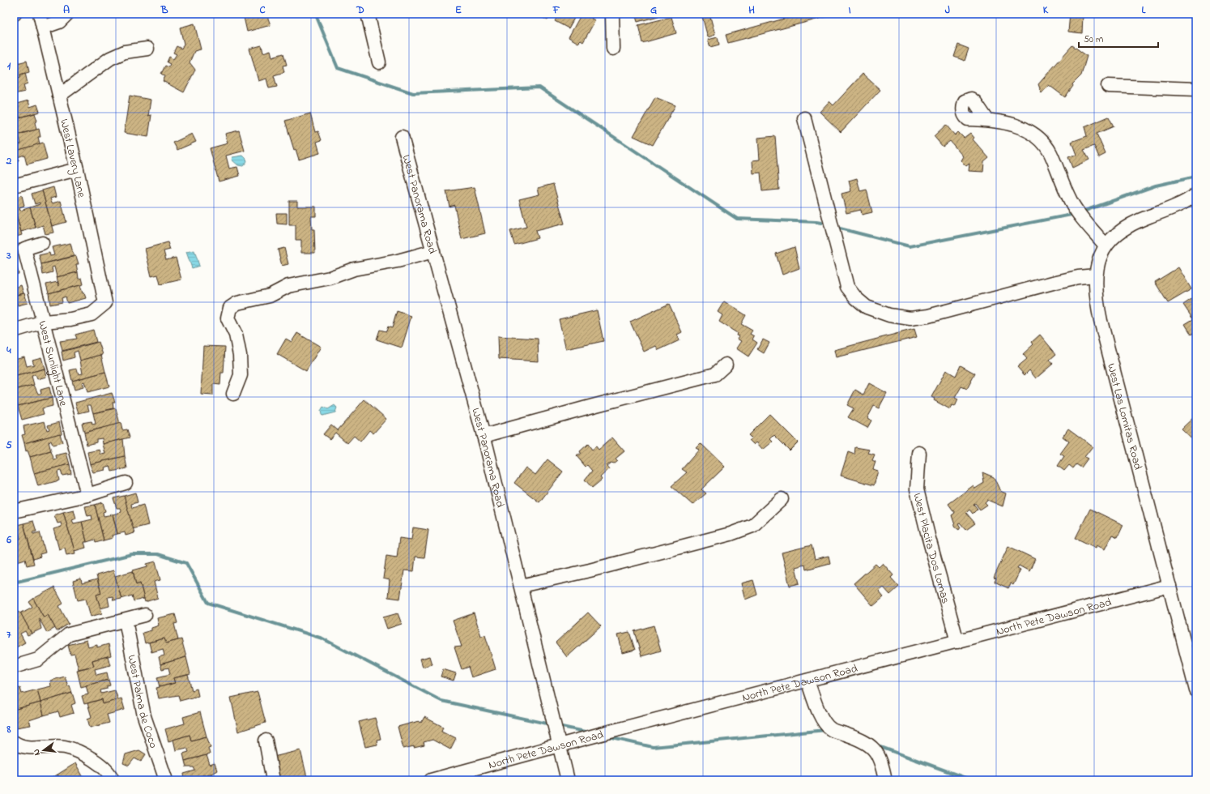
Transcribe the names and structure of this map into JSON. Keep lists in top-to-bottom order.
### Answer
{
  "streets": {
    "street": [
      "West Lavery Lane",
      "West Panorama Road",
      "West Sunlight Lane",
      "West Las Lomitas Road",
      "West Placita Dos Lomas",
      "North Pete Dawson Road",
      "West Palma de Coco"
    ]
  },
  "crossings": [
    ["West Lavery Lane", "West Sunlight Lane"],
    ["West Panorama Road", "North Pete Dawson Road"],
    ["West Las Lomitas Road", "North Pete Dawson Road"],
    ["West Placita Dos Lomas", "North Pete Dawson Road"]
  ],
  "scale_bar": "50 m",
  "north": "left",
  "grid": {
    "columns": [
      "A",
      "B",
      "C",
      "D",
      "E",
      "F",
      "G",
      "H",
      "I",
      "J",
      "K",
      "L"
    ],
    "rows": [
      "1",
      "2",
      "3",
      "4",
      "5",
      "6",
      "7",
      "8"
    ]
  }
}
